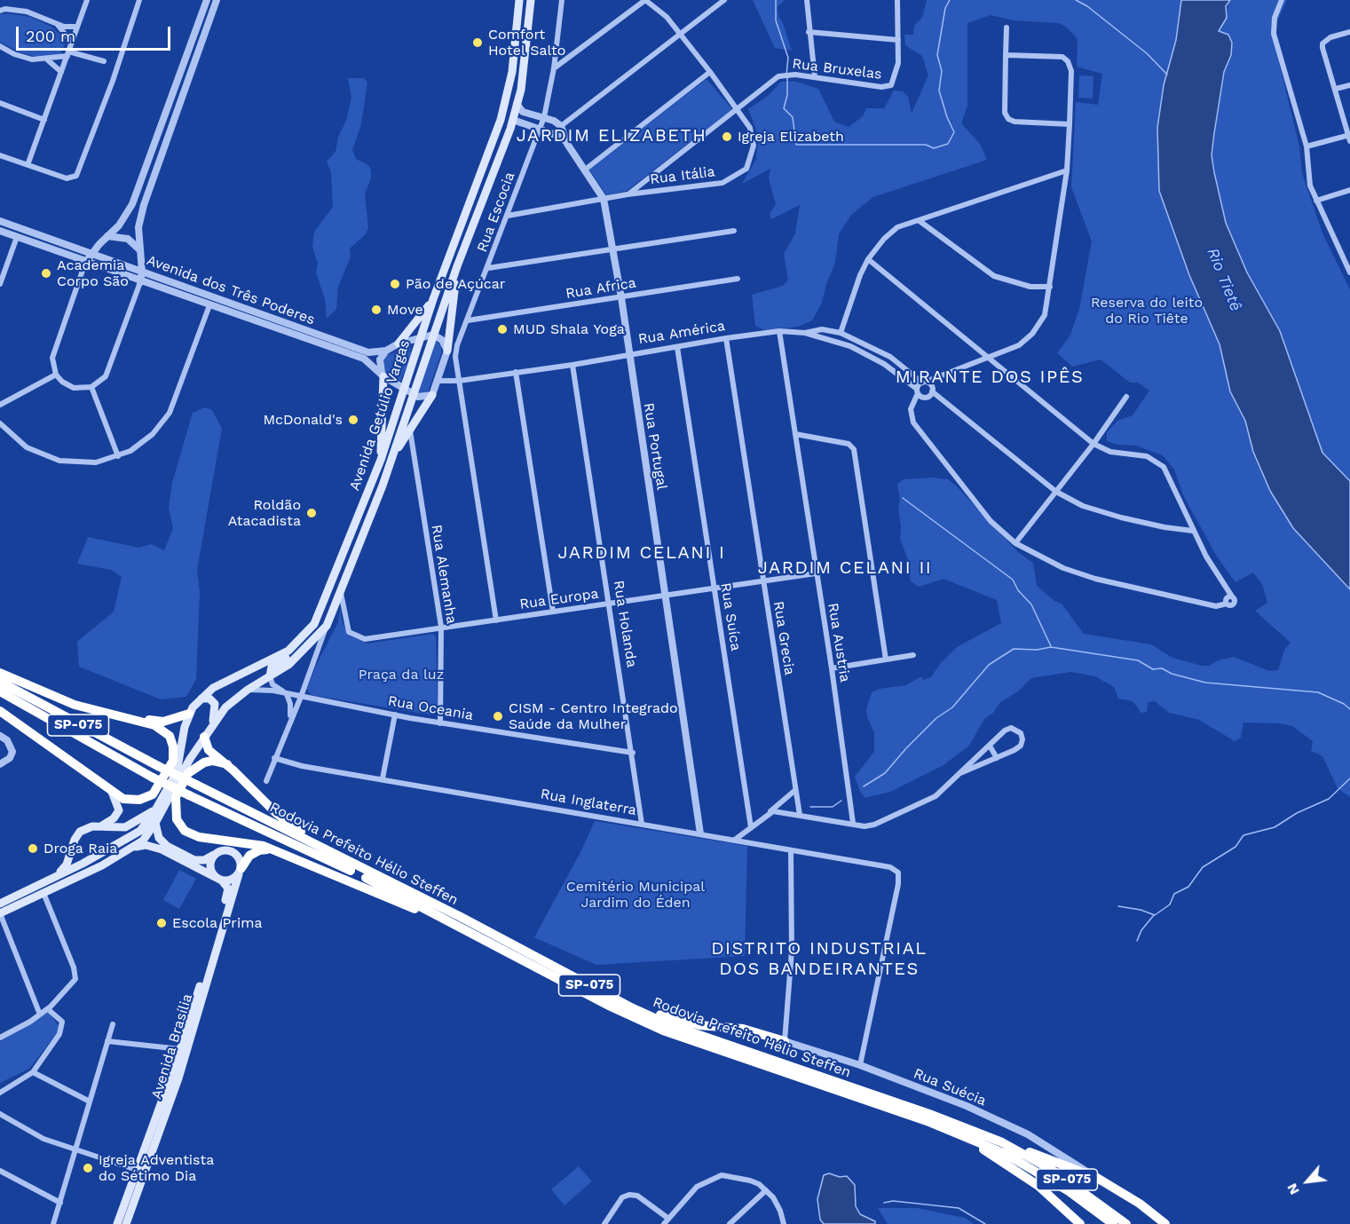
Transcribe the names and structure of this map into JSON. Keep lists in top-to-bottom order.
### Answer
{
  "streets": {
    "highway": ["SP-075", "Rodovia Prefeito Hélio Steffen"],
    "main road": ["Avenida Getúlio Vargas", "Avenida Brasília"],
    "street": [
      "Rua Bruxelas",
      "Rua Itália",
      "Rua Escocia",
      "Rua Africa",
      "Avenida dos Três Poderes",
      "Rua América",
      "Rua Portugal",
      "Rua Alemanha",
      "Rua Europa",
      "Rua Suíca",
      "Rua Holanda",
      "Rua Grecia",
      "Rua Austria",
      "Rua Oceania",
      "Rua Inglaterra",
      "Rua Suécia"
    ]
  },
  "crossings": [
    ["Rua Bruxelas", "Rua Itália"],
    ["Rua Itália", "Rua Escocia"],
    ["Rua Itália", "Rua Portugal"],
    ["Rua Escocia", "Rua Africa"],
    ["Rua Escocia", "Rua América"],
    ["Rua Escocia", "Rua Europa"],
    ["Rua Africa", "Rua Portugal"],
    ["Avenida dos Três Poderes", "Avenida Getúlio Vargas"],
    ["Rua América", "Rua Portugal"],
    ["Rua América", "Rua Suíca"],
    ["Rua América", "Rua Holanda"],
    ["Rua América", "Rua Grecia"],
    ["Rua América", "Rua Austria"],
    ["Avenida Getúlio Vargas", "Rua Europa"],
    ["Avenida Getúlio Vargas", "Rua Oceania"],
    ["Avenida Getúlio Vargas", "Rua Inglaterra"],
    ["Rua Portugal", "Rua Europa"],
    ["Rua Portugal", "Rua Inglaterra"],
    ["Rua Alemanha", "Rua Europa"],
    ["Rua Alemanha", "Rua Oceania"],
    ["Rua Europa", "Rua Suíca"],
    ["Rua Europa", "Rua Holanda"],
    ["Rua Europa", "Rua Grecia"],
    ["Rua Europa", "Rua Austria"],
    ["Rua Holanda", "Rua Oceania"],
    ["Rua Holanda", "Rua Inglaterra"],
    ["Rua Inglaterra", "Rua Suécia"]
  ],
  "districts": [
    "JARDIM ELIZABETH",
    "MIRANTE DOS IPÊS",
    "JARDIM CELANI I",
    "JARDIM CELANI II",
    "DISTRITO INDUSTRIAL DOS BANDEIRANTES"
  ],
  "water": ["Rio Tietê"],
  "parks": ["Reserva do leito do Rio Tiête", "Praça da luz", "Cemitério Municipal Jardim do Éden"],
  "places": [
    "Comfort Hotel Salto",
    "Igreja Elizabeth",
    "Academia Corpo São",
    "Pão de Açúcar",
    "Move",
    "MUD Shala Yoga",
    "McDonald's",
    "Roldão Atacadista",
    "CISM - Centro Integrado Saúde da Mulher",
    "Droga Raia",
    "Escola Prima",
    "Igreja Adventista do Sétimo Dia"
  ],
  "scale_bar": "200 m",
  "north": "bottom left"
}
